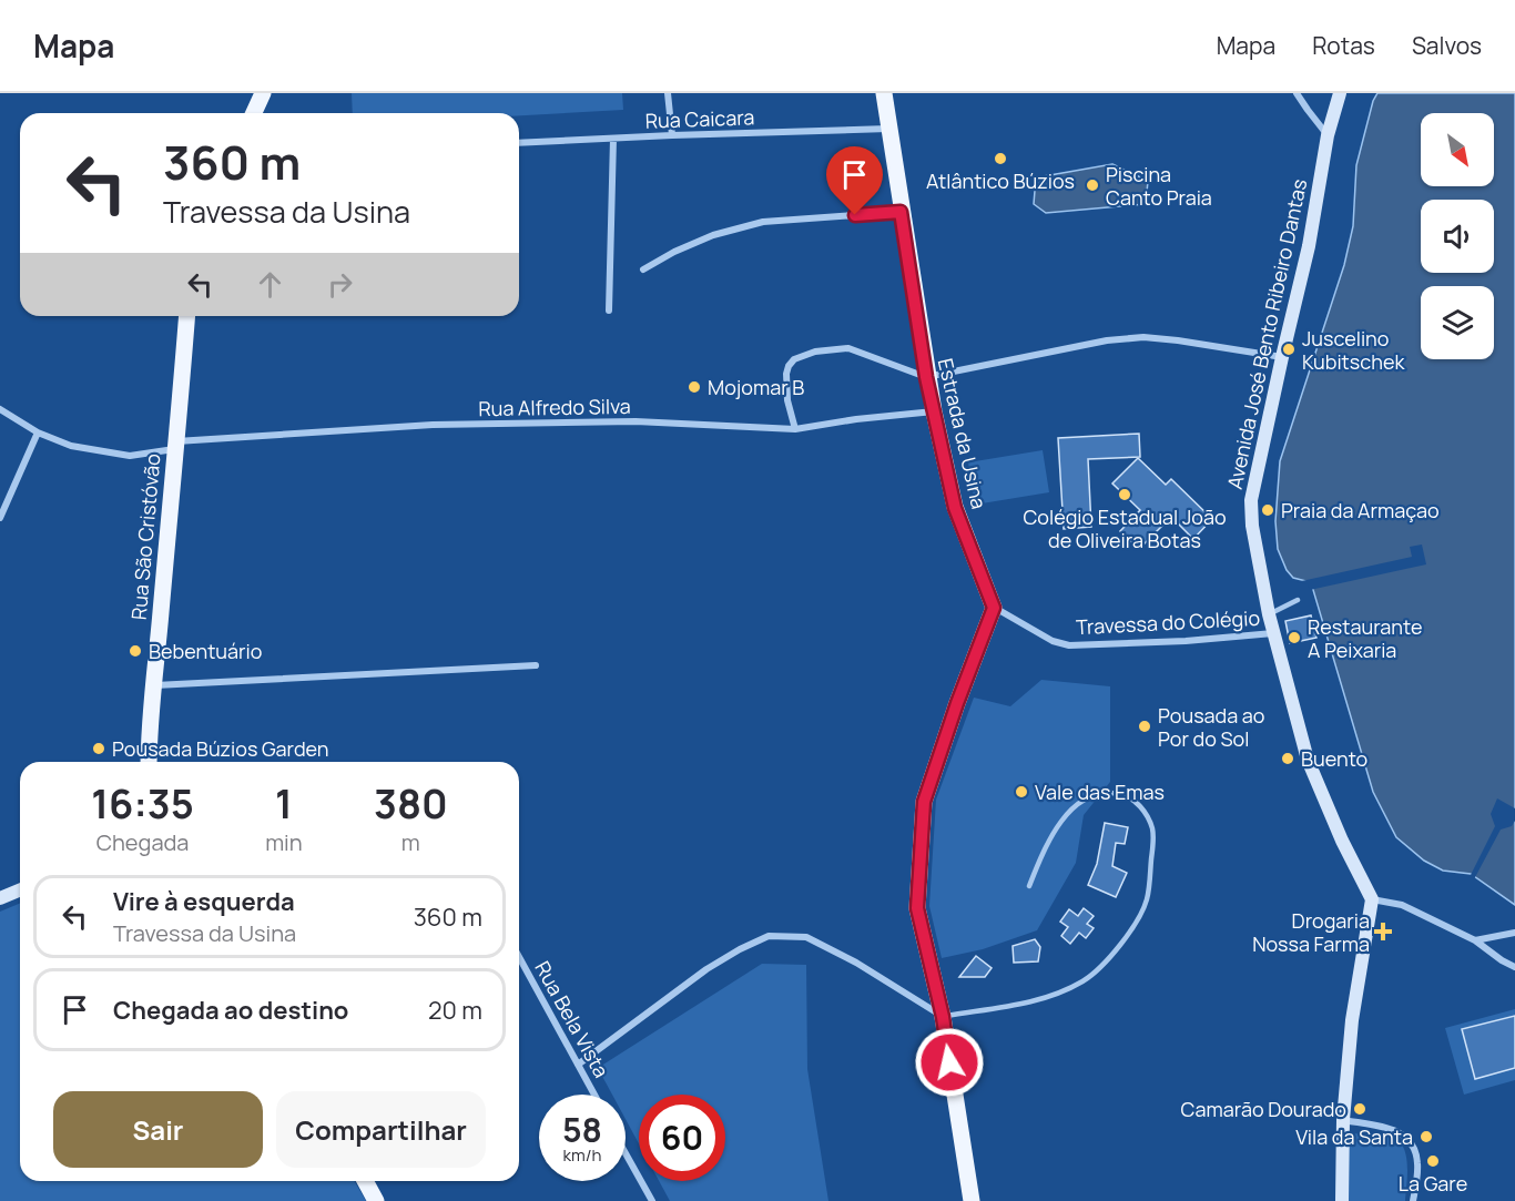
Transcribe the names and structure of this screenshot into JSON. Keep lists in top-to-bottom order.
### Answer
{
  "streets": {
    "main road": ["Estrada da Usina", "Rua São Cristóvão"],
    "street": [
      "Rua Caicara",
      "Avenida José Bento Ribeiro Dantas",
      "Rua Alfredo Silva",
      "Travessa do Colégio",
      "Rua Bela Vista"
    ]
  },
  "crossings": [
    ["Rua Caicara", "Estrada da Usina"],
    ["Avenida José Bento Ribeiro Dantas", "Travessa do Colégio"],
    ["Rua Alfredo Silva", "Estrada da Usina"],
    ["Rua Alfredo Silva", "Rua São Cristóvão"],
    ["Estrada da Usina", "Travessa do Colégio"]
  ],
  "places": {
    "other": [
      "Atlântico Búzios",
      "Piscina Canto Praia",
      "Juscelino Kubitschek",
      "Mojomar B",
      "Colégio Estadual João de Oliveira Botas",
      "Praia da Armaçao",
      "Restaurante A Peixaria",
      "Bebentuário",
      "Pousada ao Por do Sol",
      "Pousada Búzios Garden",
      "Buento",
      "Vale das Emas",
      "Camarão Dourado",
      "Vila da Santa",
      "La Gare"
    ],
    "health": ["Drogaria Nossa Farma"]
  },
  "north": "bottom right",
  "page": {
    "header": "Mapa",
    "nav": ["Mapa", "Rotas", "Salvos"],
    "turn": ["360 m", "Travessa da Usina"],
    "eta": [
      "16:35",
      "Chegada",
      "1",
      "min",
      "380",
      "m"
    ],
    "list": [
      {
        "name": "Vire à esquerda",
        "note": "Travessa da Usina",
        "value": "360 m"
      },
      {
        "name": "Chegada ao destino",
        "value": "20 m"
      }
    ],
    "buttons": ["Sair", "Compartilhar"],
    "speed": "58 km/h",
    "limit": "60"
  }
}
